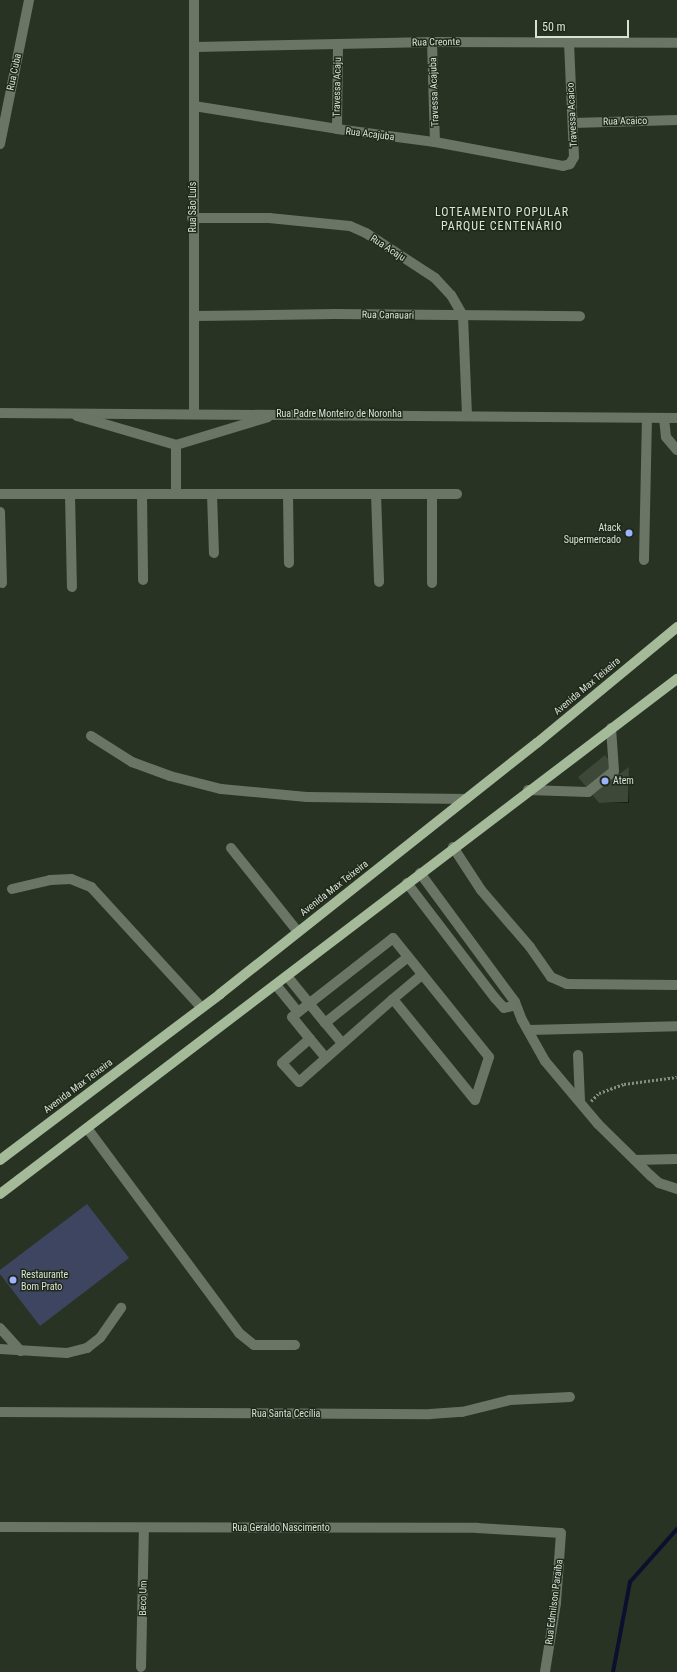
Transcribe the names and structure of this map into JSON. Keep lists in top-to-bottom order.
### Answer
{
  "streets": {
    "main road": ["Avenida Max Teixeira"],
    "street": [
      "Rua Creonte",
      "Rua Cuba",
      "Travessa Acaju",
      "Travessa Acajuba",
      "Travessa Acaico",
      "Rua Acaico",
      "Rua Acajuba",
      "Rua São Luís",
      "Rua Acaju",
      "Rua Canauari",
      "Rua Padre Monteiro de Noronha",
      "Rua Santa Cecília",
      "Rua Geraldo Nascimento",
      "Beco Um",
      "Rua Edmilson Paraíba"
    ]
  },
  "crossings": [
    ["Rua Creonte", "Travessa Acaju"],
    ["Rua Creonte", "Travessa Acajuba"],
    ["Rua Creonte", "Travessa Acaico"],
    ["Rua Creonte", "Rua São Luís"],
    ["Travessa Acaju", "Rua Acajuba"],
    ["Travessa Acajuba", "Rua Acajuba"],
    ["Travessa Acaico", "Rua Acaico"],
    ["Travessa Acaico", "Rua Acajuba"],
    ["Rua Acajuba", "Rua São Luís"],
    ["Rua São Luís", "Rua Acaju"],
    ["Rua São Luís", "Rua Canauari"],
    ["Rua São Luís", "Rua Padre Monteiro de Noronha"],
    ["Rua Acaju", "Rua Canauari"],
    ["Rua Acaju", "Rua Padre Monteiro de Noronha"],
    ["Rua Geraldo Nascimento", "Beco Um"],
    ["Rua Geraldo Nascimento", "Rua Edmilson Paraíba"]
  ],
  "districts": ["LOTEAMENTO POPULAR PARQUE CENTENÁRIO"],
  "places": ["Atack Supermercado", "Atem", "Restaurante Bom Prato"],
  "scale_bar": "50 m"
}
